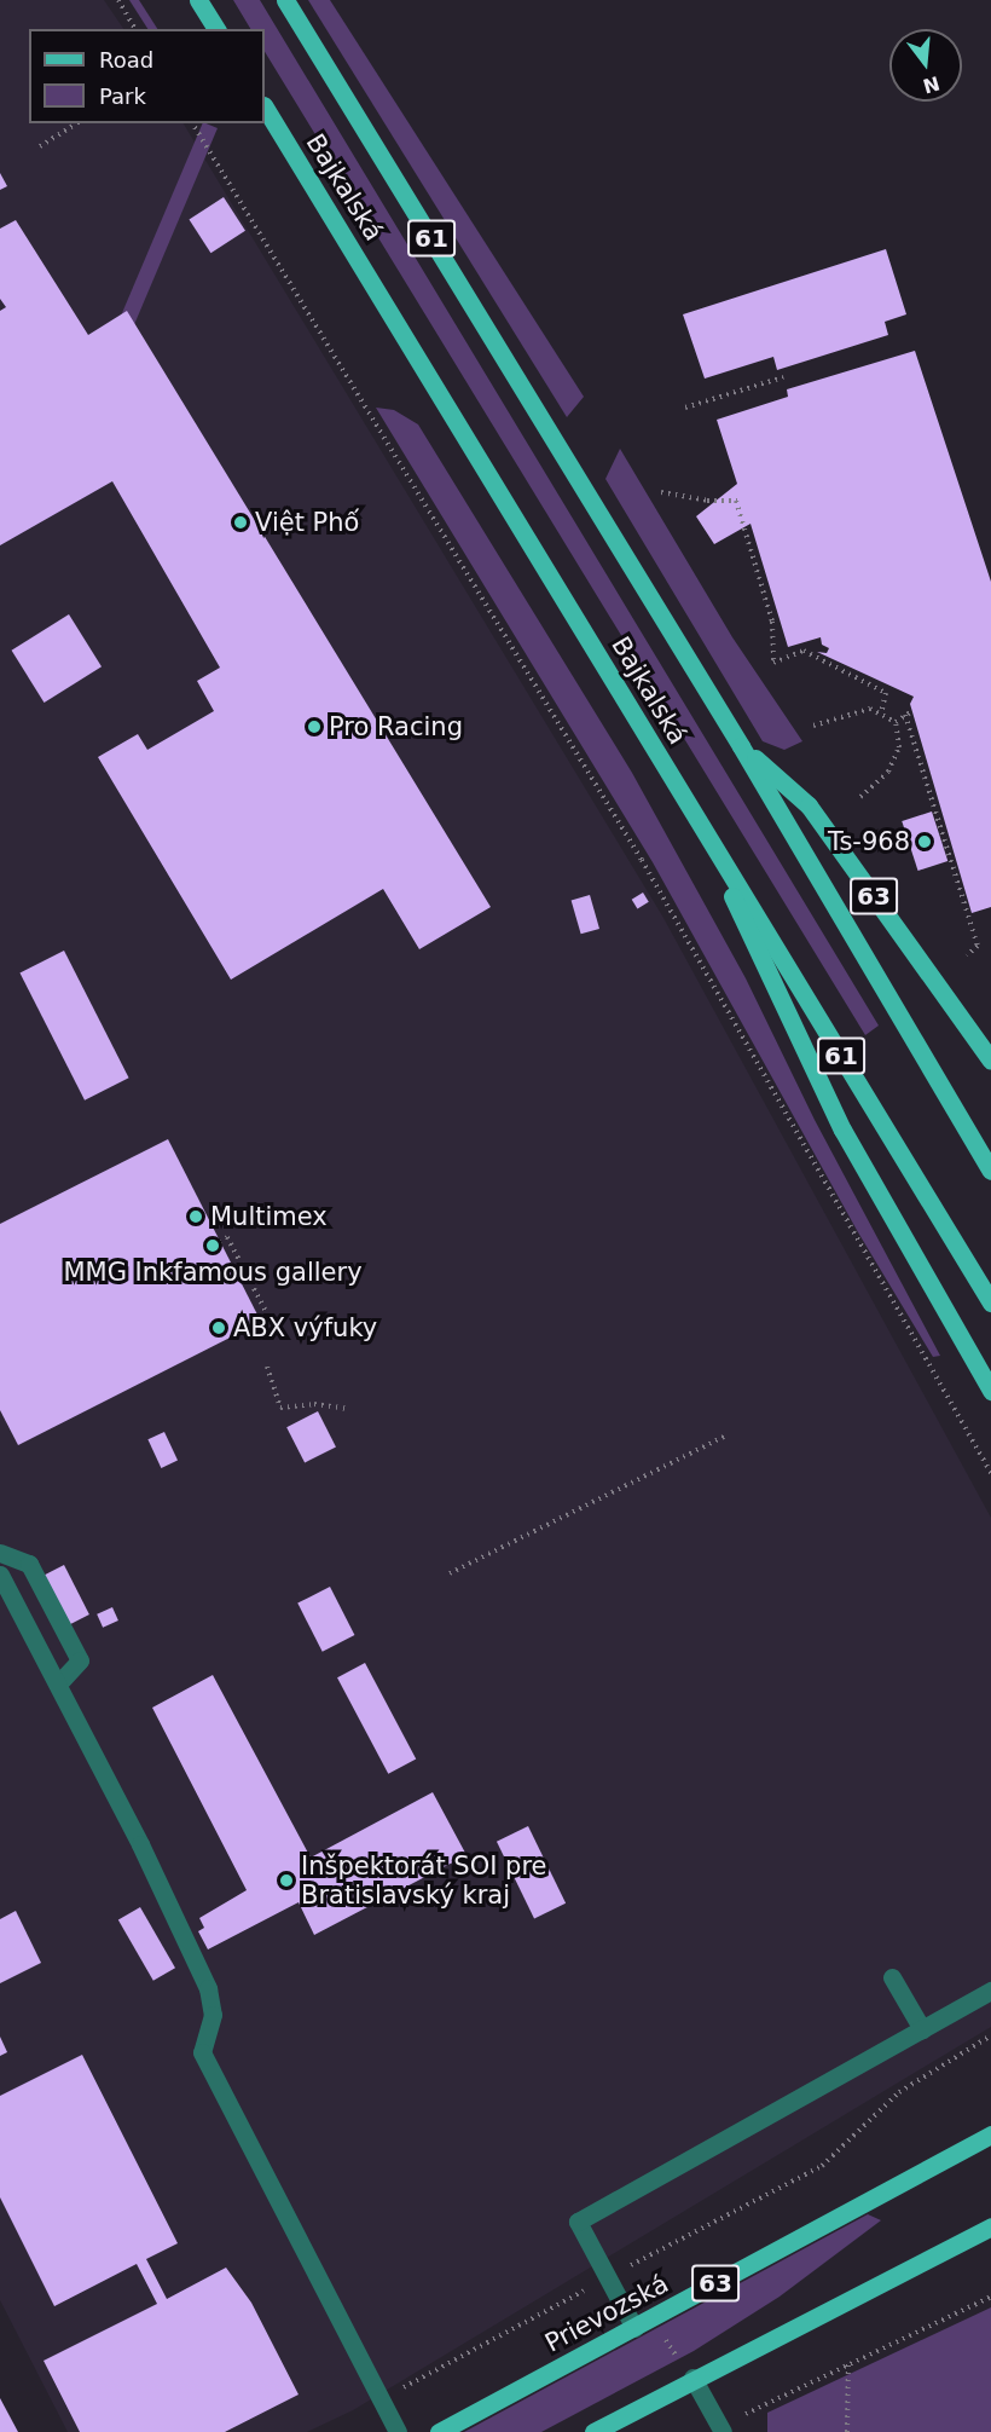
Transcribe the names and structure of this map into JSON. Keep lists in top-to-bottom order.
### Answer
{
  "streets": {
    "main road": [
      "Bajkalská",
      "61",
      "63",
      "Prievozská"
    ]
  },
  "crossings": [
    ["Bajkalská", "63"]
  ],
  "places": [
    "Việt Phố",
    "Pro Racing",
    "Ts-968",
    "Multimex",
    "MMG Inkfamous gallery",
    "ABX výfuky",
    "Inšpektorát SOI pre Bratislavský kraj"
  ],
  "legend": ["Road", "Park"],
  "north": "bottom"
}
